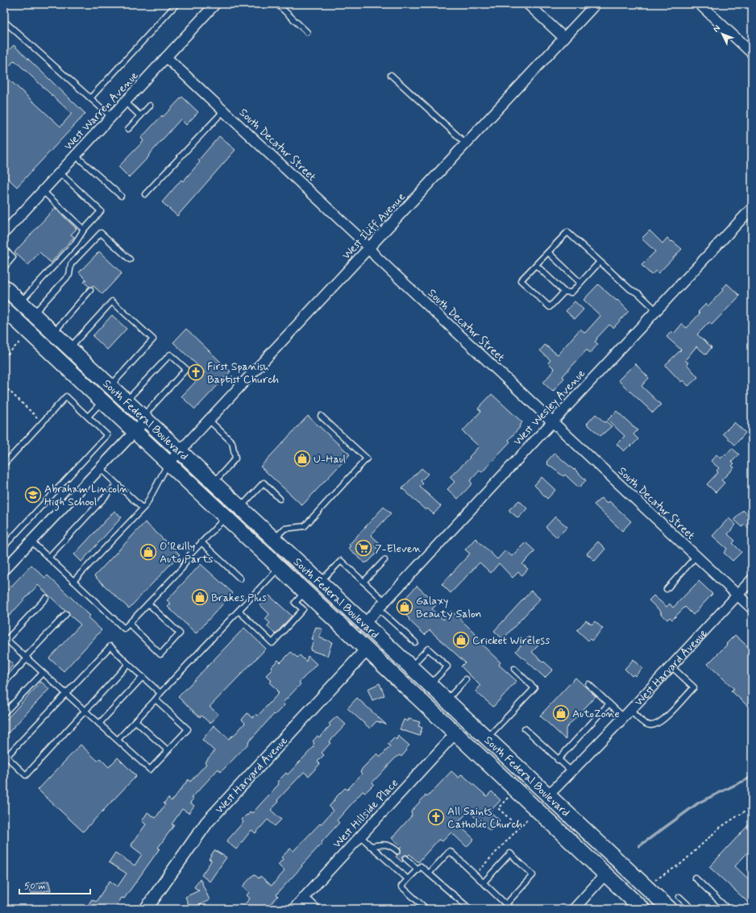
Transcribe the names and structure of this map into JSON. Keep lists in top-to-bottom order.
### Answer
{
  "streets": {
    "main road": ["South Federal Boulevard"],
    "street": [
      "West Warren Avenue",
      "South Decatur Street",
      "West Iliff Avenue",
      "West Wesley Avenue",
      "West Harvard Avenue",
      "West Hillside Place"
    ]
  },
  "crossings": [
    ["West Warren Avenue", "South Decatur Street"],
    ["South Decatur Street", "West Iliff Avenue"],
    ["South Decatur Street", "West Wesley Avenue"],
    ["South Decatur Street", "West Harvard Avenue"],
    ["West Iliff Avenue", "South Federal Boulevard"],
    ["West Wesley Avenue", "South Federal Boulevard"],
    ["South Federal Boulevard", "West Harvard Avenue"],
    ["South Federal Boulevard", "West Hillside Place"]
  ],
  "places": {
    "church": ["First Spanish Baptist Church", "All Saints Catholic Church"],
    "shop": [
      "U-Haul",
      "O'Reilly Auto Parts",
      "Brakes Plus",
      "Galaxy Beauty Salon",
      "Cricket Wireless",
      "AutoZone"
    ],
    "school or university": ["Abraham Lincoln High School"],
    "supermarket": ["7-Eleven"]
  },
  "scale_bar": "50 m",
  "north": "top left"
}
